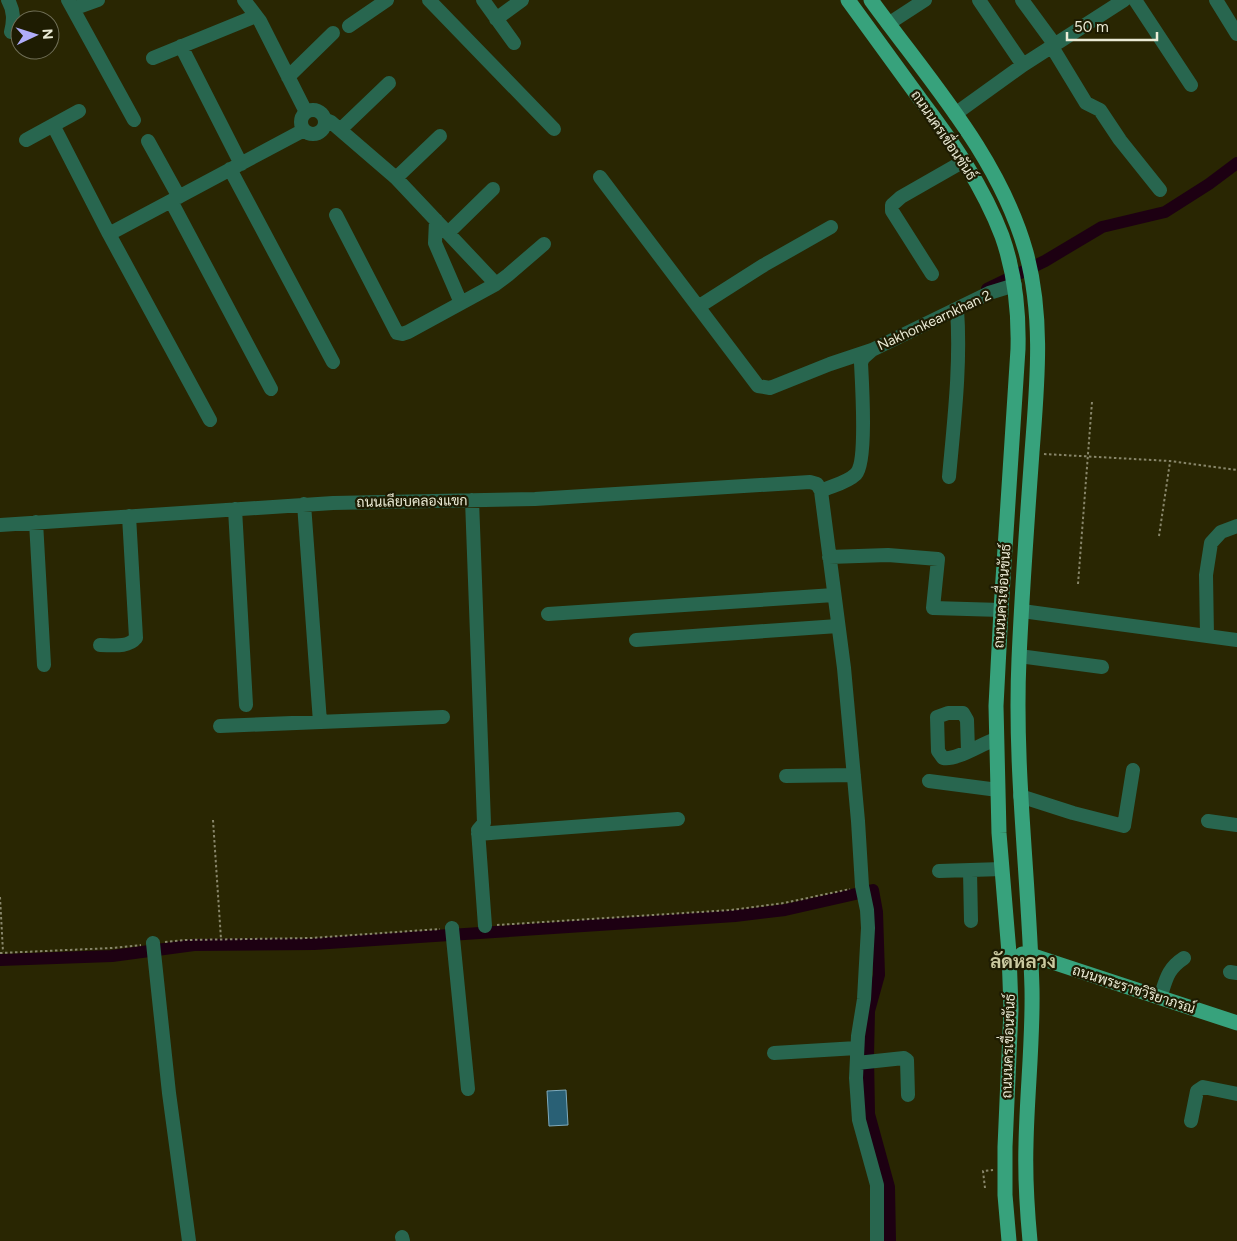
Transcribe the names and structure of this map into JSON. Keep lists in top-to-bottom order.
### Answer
{
  "streets": {
    "main road": ["ถนนนครเขื่อนขันธ์", "ถนนพระราชวิริยาภรณ์"],
    "street": ["Nakhonkearnkhan 2", "ถนนเลียบคลองแขก"]
  },
  "crossings": [
    ["ถนนนครเขื่อนขันธ์", "Nakhonkearnkhan 2"],
    ["ถนนนครเขื่อนขันธ์", "ถนนพระราชวิริยาภรณ์"],
    ["Nakhonkearnkhan 2", "ถนนเลียบคลองแขก"]
  ],
  "districts": ["ลัดหลวง"],
  "scale_bar": "50 m",
  "north": "right"
}
